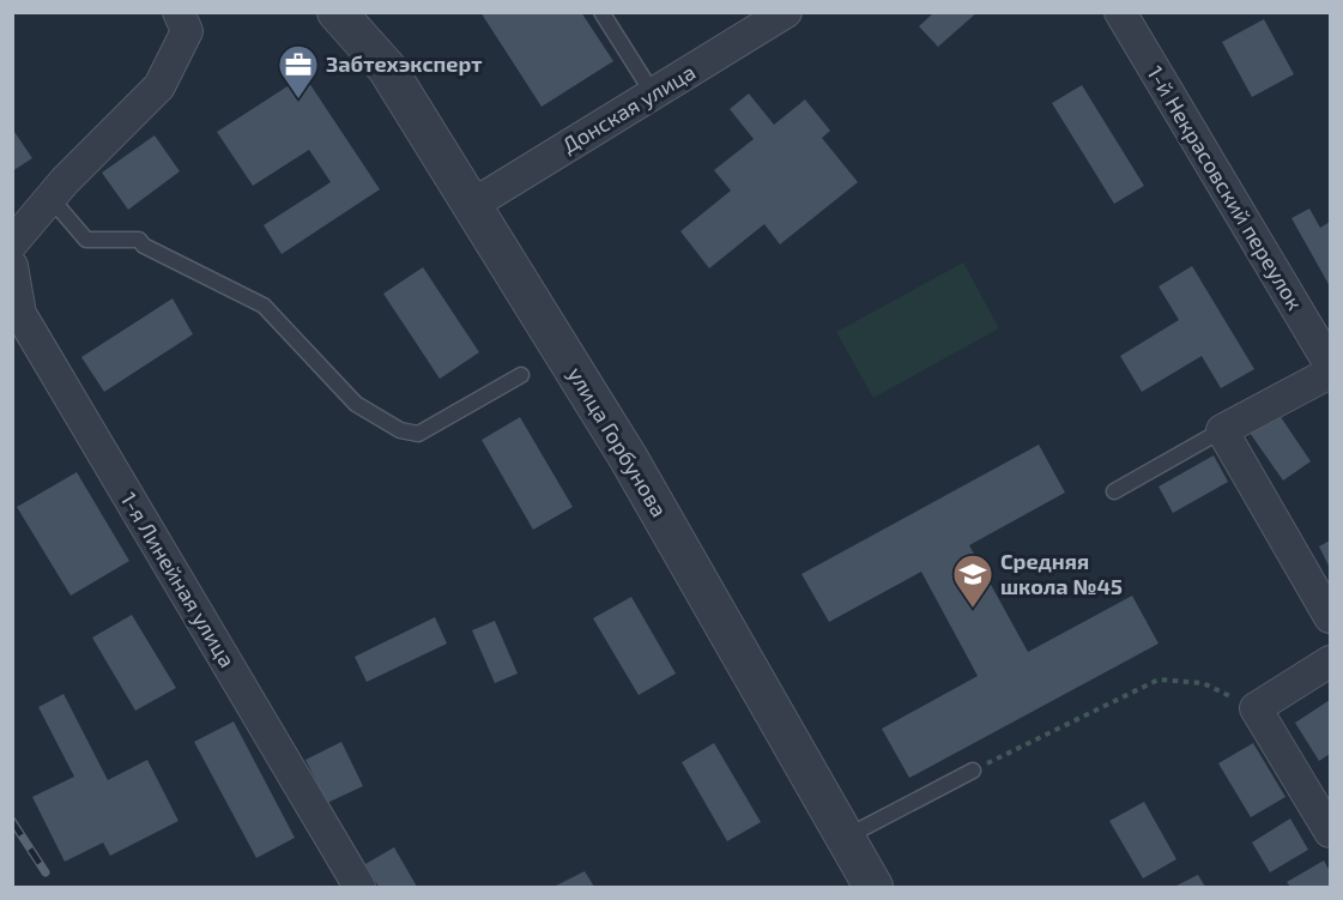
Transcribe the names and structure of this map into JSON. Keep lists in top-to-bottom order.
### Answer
{
  "streets": {
    "street": [
      "Донская улица",
      "1-й Некрасовский переулок",
      "улица Горбунова",
      "1-я Линейная улица"
    ]
  },
  "crossings": [
    ["Донская улица", "улица Горбунова"]
  ],
  "places": {
    "office": ["Забтехэксперт"],
    "school or university": ["Средняя школа №45"]
  }
}
